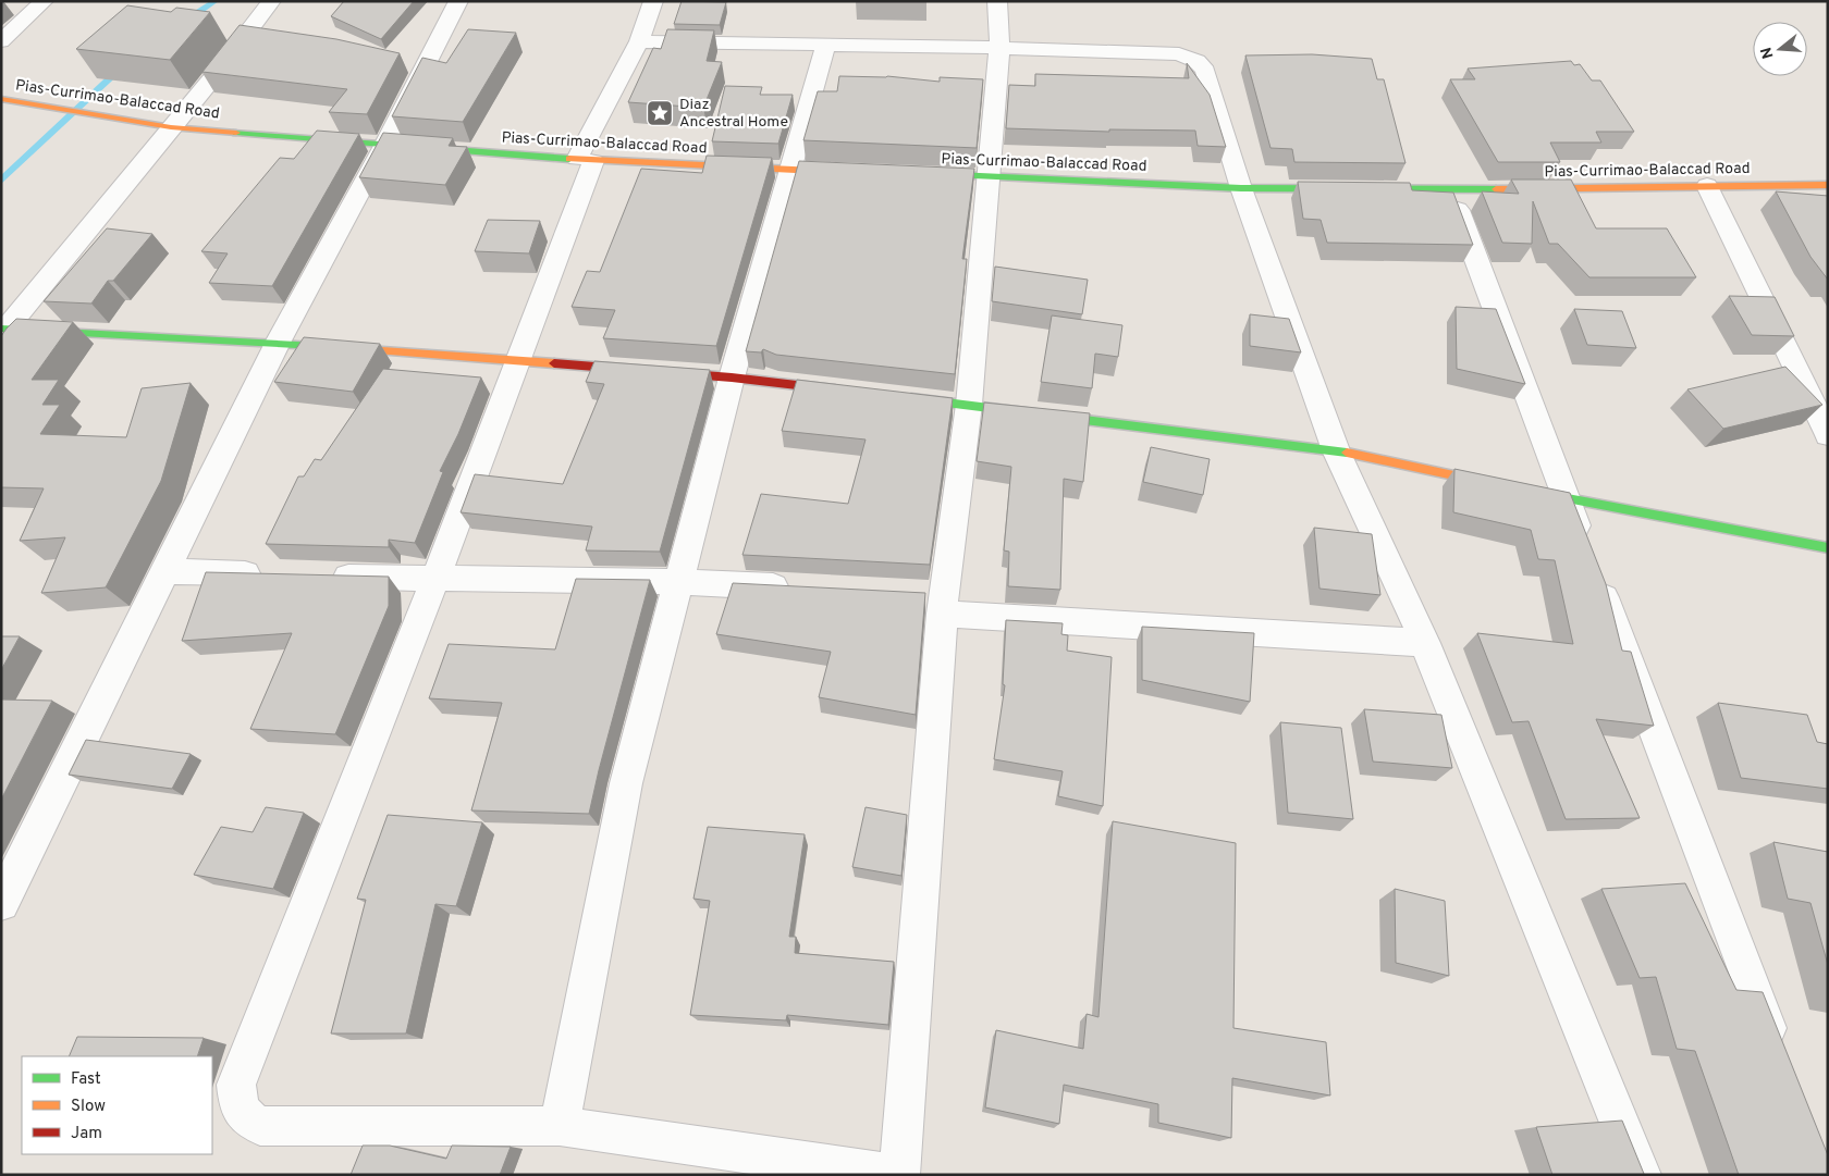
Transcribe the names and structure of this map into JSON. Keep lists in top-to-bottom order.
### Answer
{
  "streets": {
    "main road": ["Pias-Currimao-Balaccad Road"]
  },
  "places": {
    "place": ["Diaz Ancestral Home"]
  },
  "legend": ["Fast", "Slow", "Jam"],
  "north": "left"
}
